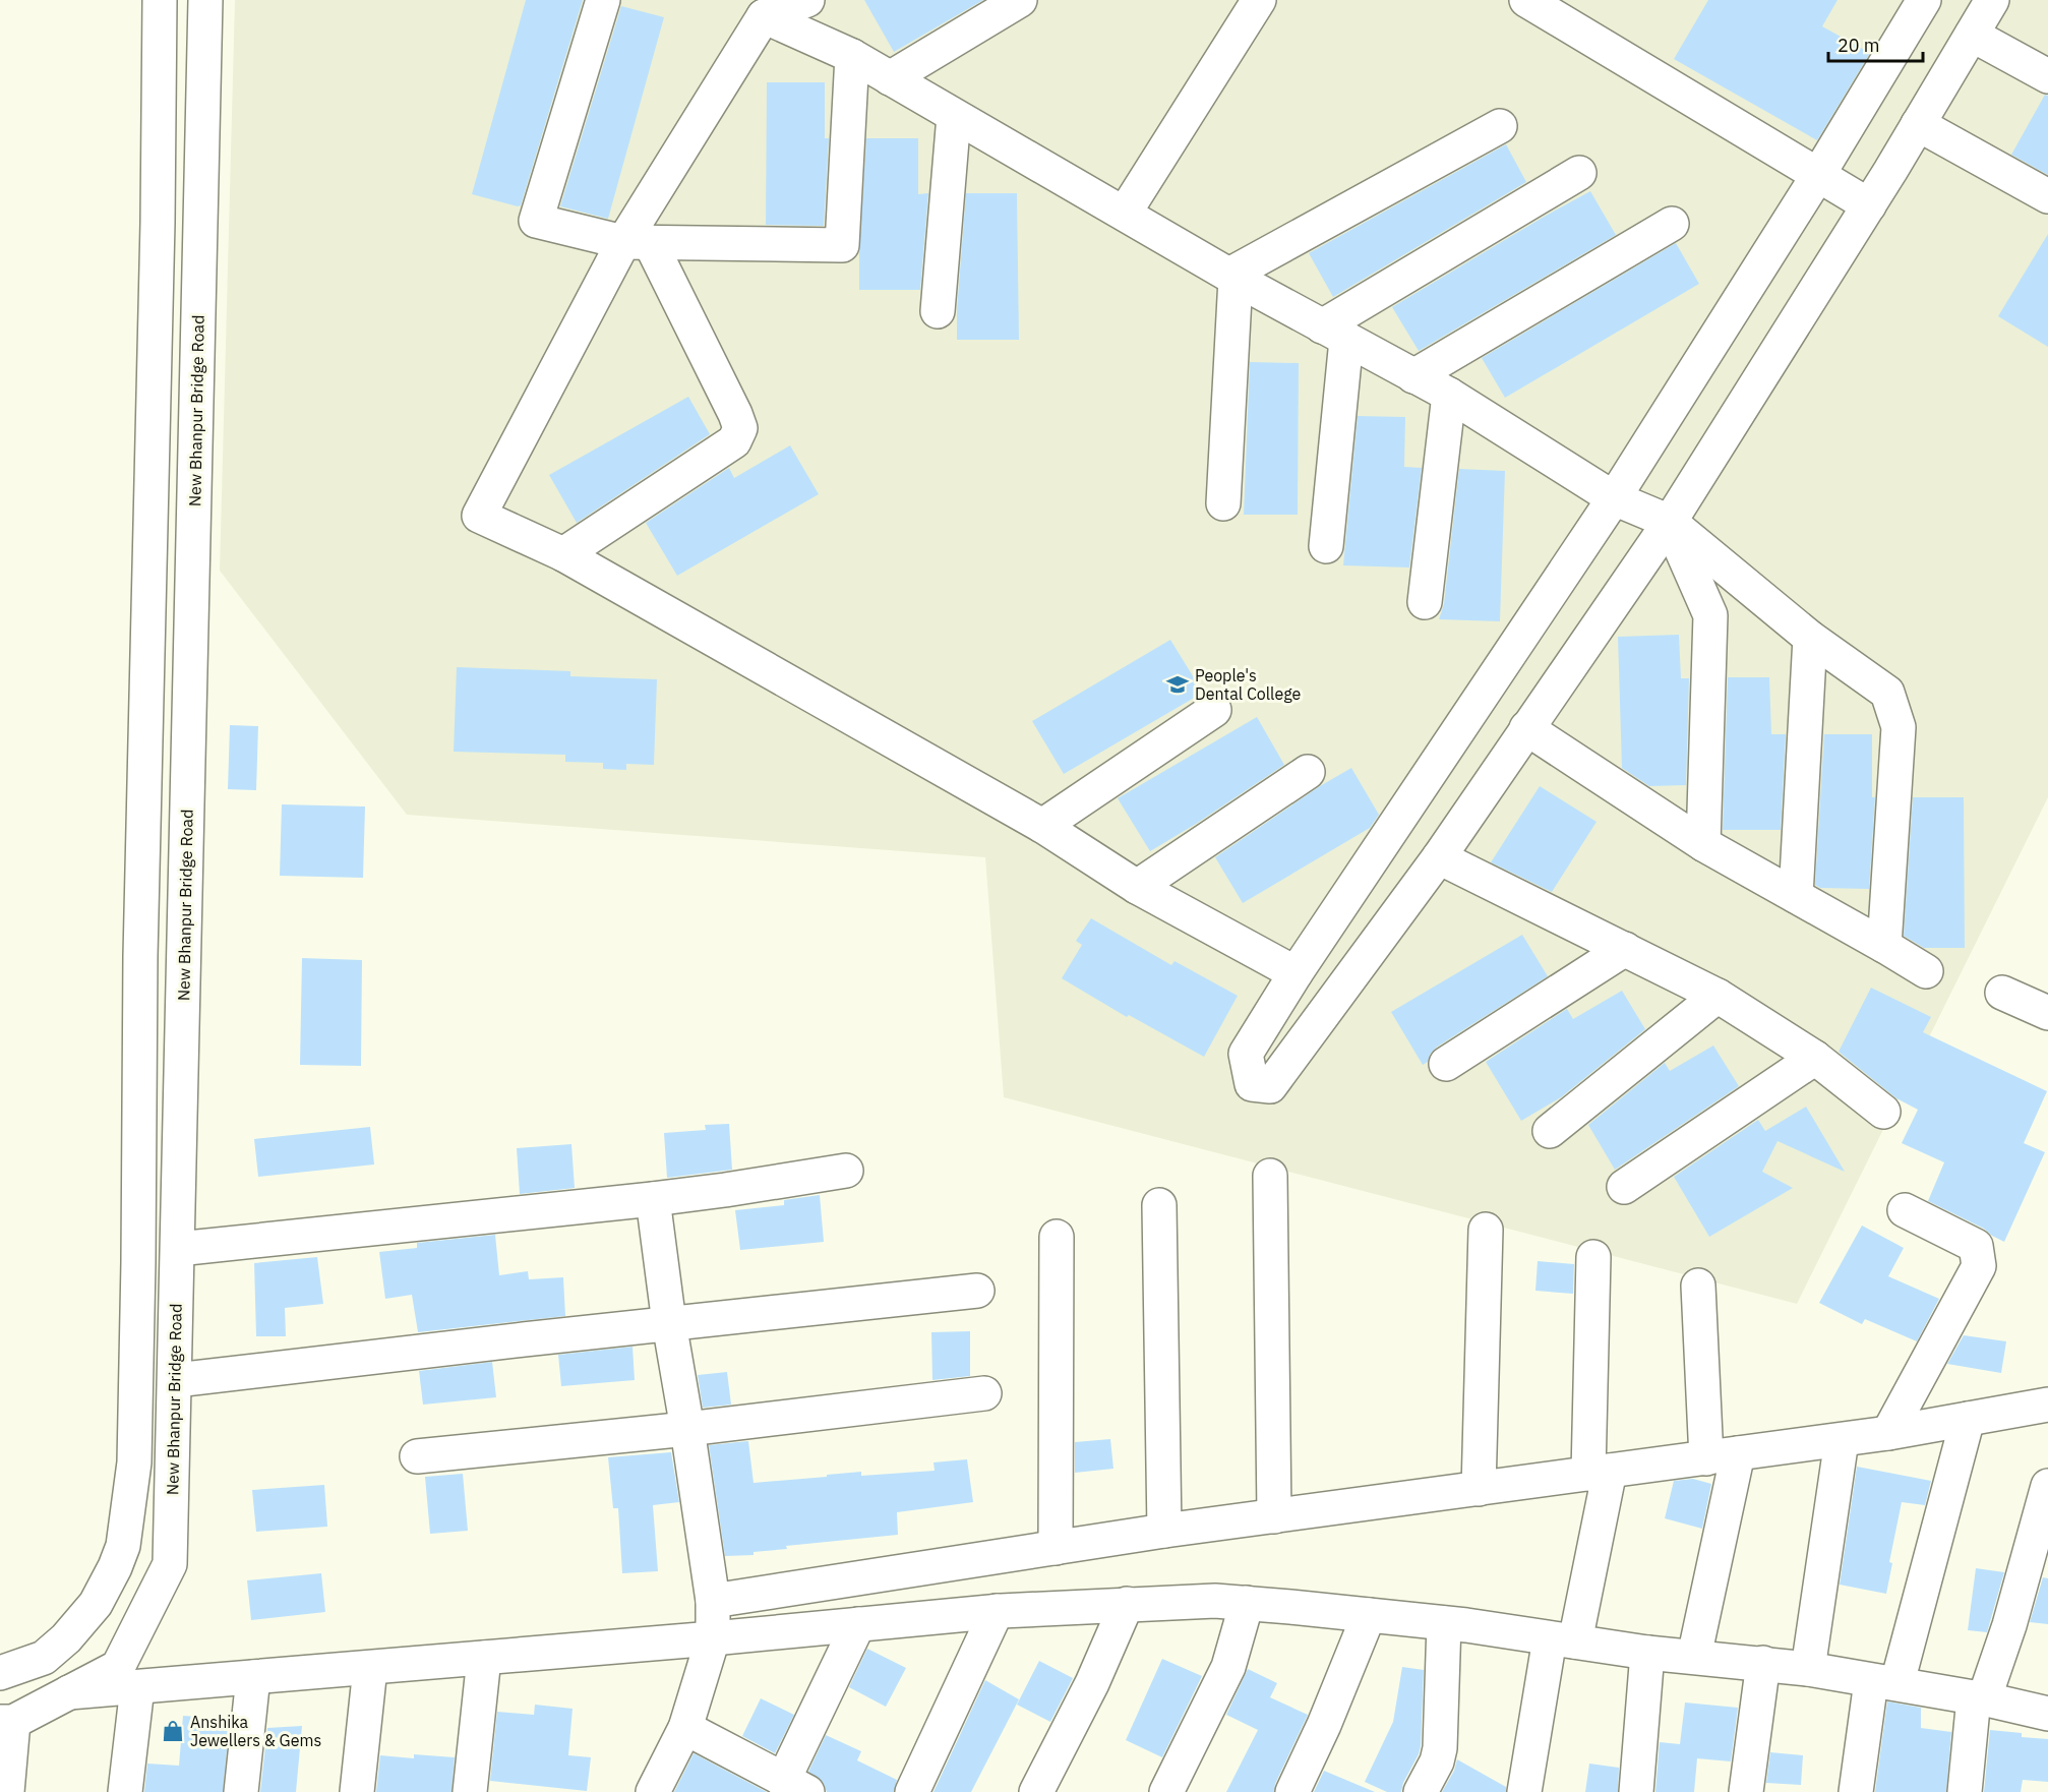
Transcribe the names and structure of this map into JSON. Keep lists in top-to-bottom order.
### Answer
{
  "streets": {
    "street": ["New Bhanpur Bridge Road"]
  },
  "places": {
    "school or university": ["People's Dental College"],
    "shop": ["Anshika Jewellers & Gems"]
  },
  "scale_bar": "20 m"
}
